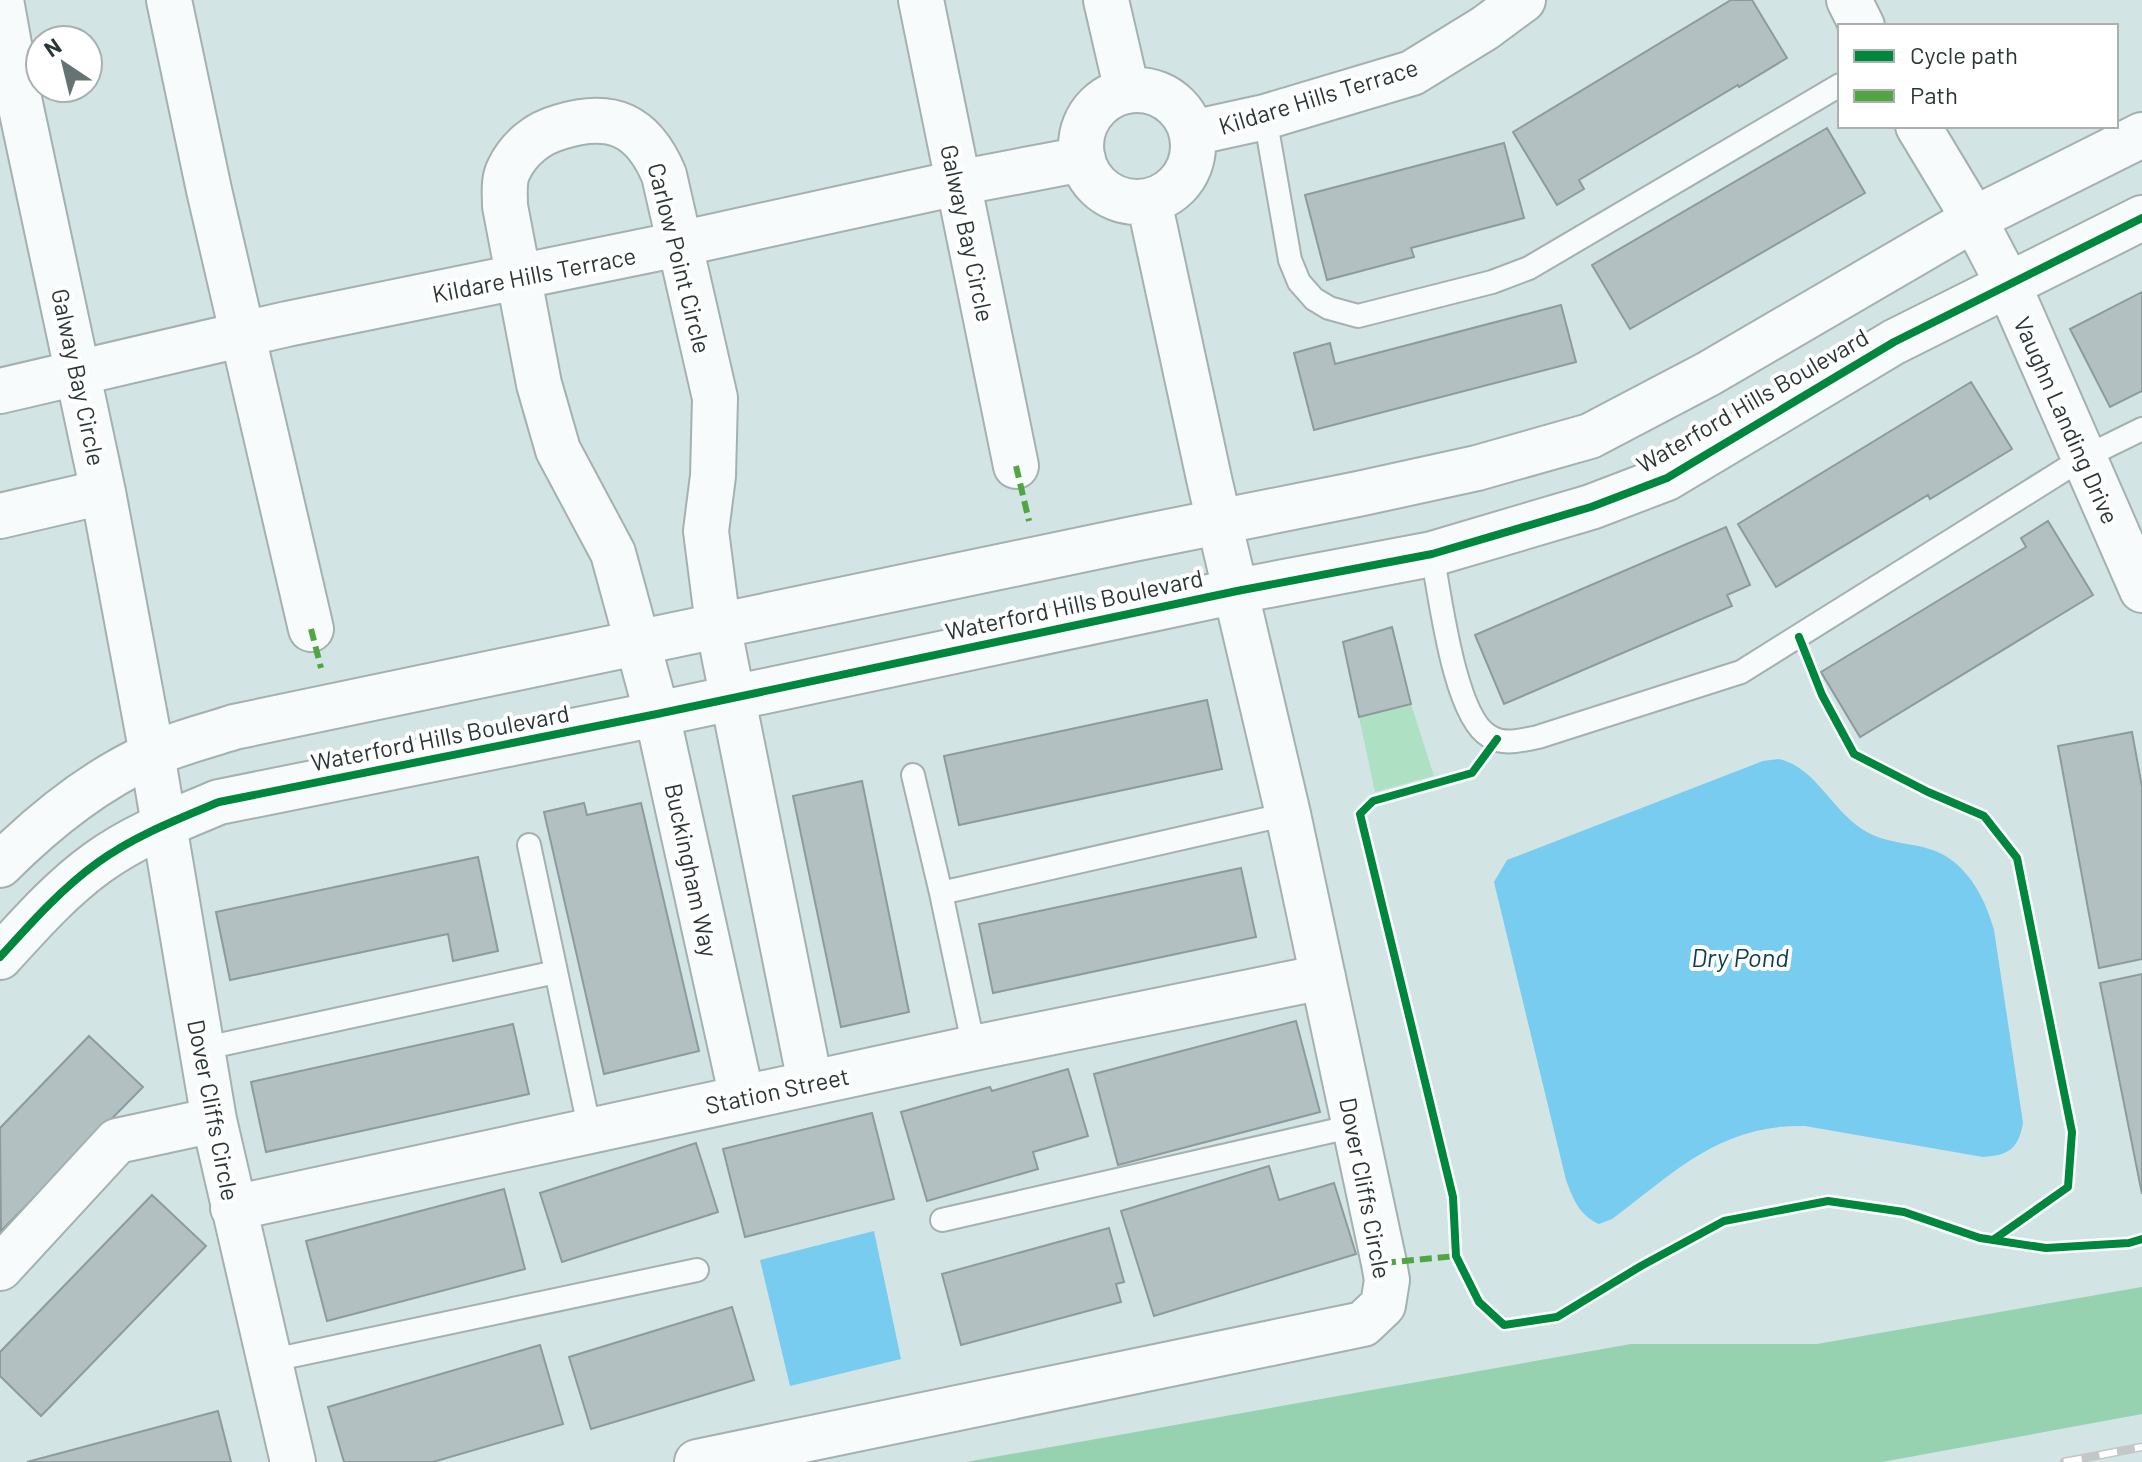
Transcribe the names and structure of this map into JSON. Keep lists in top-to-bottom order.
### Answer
{
  "streets": {
    "street": [
      "Kildare Hills Terrace",
      "Galway Bay Circle",
      "Carlow Point Circle",
      "Waterford Hills Boulevard",
      "Vaughn Landing Drive",
      "Buckingham Way",
      "Station Street",
      "Dover Cliffs Circle"
    ]
  },
  "crossings": [
    ["Kildare Hills Terrace", "Galway Bay Circle"],
    ["Kildare Hills Terrace", "Carlow Point Circle"],
    ["Galway Bay Circle", "Waterford Hills Boulevard"],
    ["Galway Bay Circle", "Dover Cliffs Circle"],
    ["Carlow Point Circle", "Waterford Hills Boulevard"],
    ["Carlow Point Circle", "Buckingham Way"],
    ["Waterford Hills Boulevard", "Vaughn Landing Drive"],
    ["Waterford Hills Boulevard", "Buckingham Way"],
    ["Waterford Hills Boulevard", "Dover Cliffs Circle"],
    ["Buckingham Way", "Station Street"],
    ["Station Street", "Dover Cliffs Circle"]
  ],
  "water": ["Dry Pond"],
  "legend": ["Cycle path", "Path"],
  "north": "top left"
}
